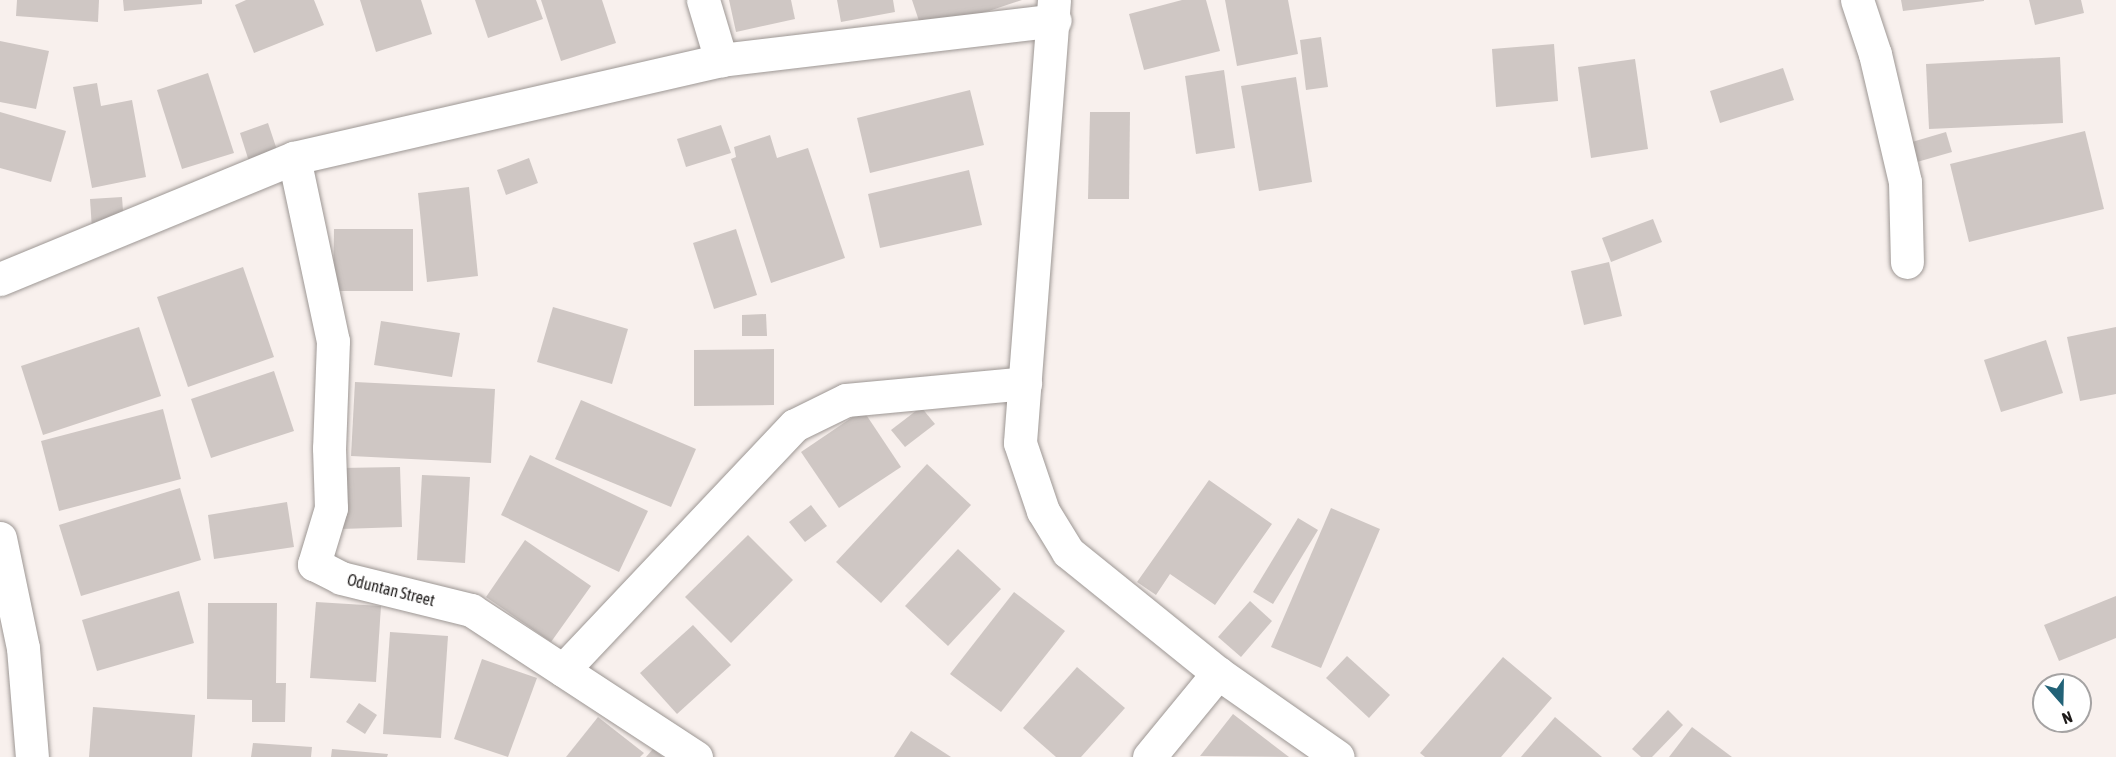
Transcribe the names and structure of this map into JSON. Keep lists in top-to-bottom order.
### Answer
{
  "streets": {
    "street": ["Oduntan Street"]
  },
  "north": "bottom"
}
